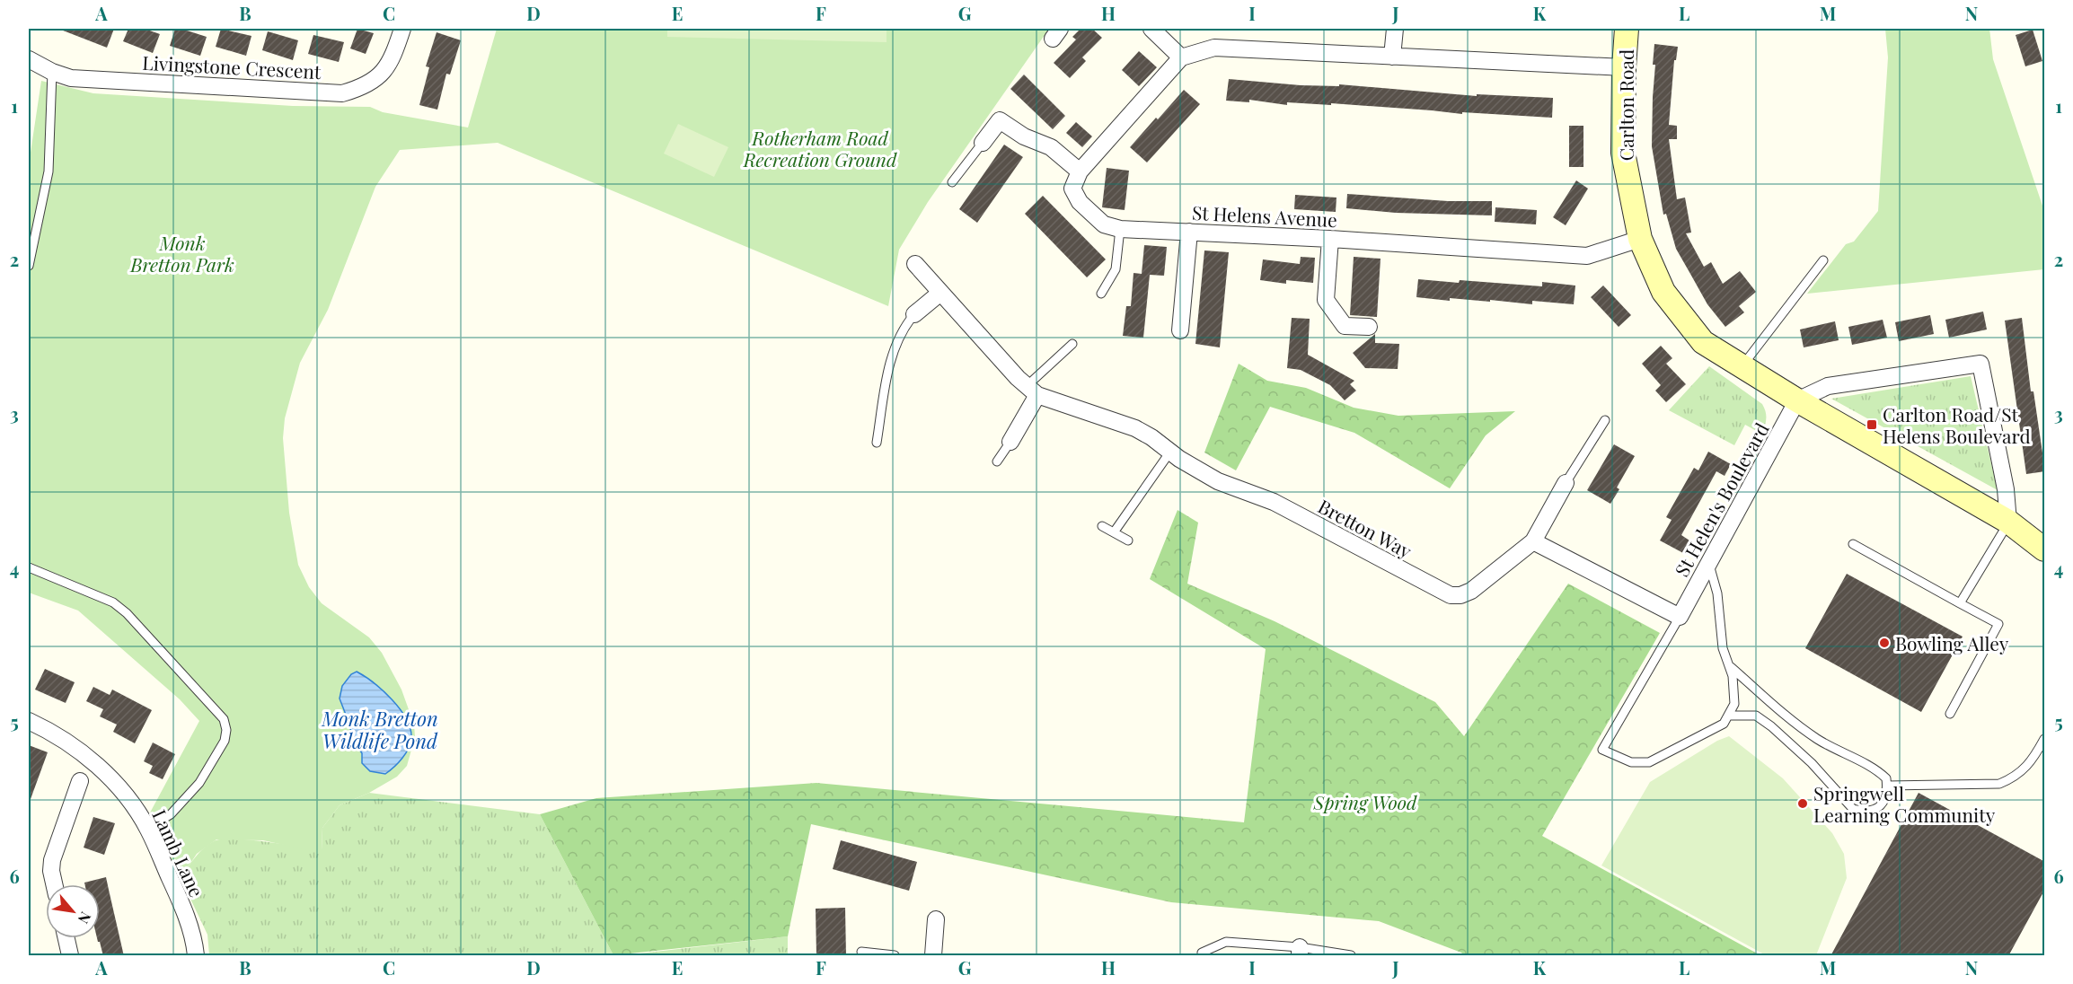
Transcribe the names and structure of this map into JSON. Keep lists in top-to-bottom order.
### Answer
{
  "streets": {
    "main road": ["Carlton Road"],
    "street": [
      "Livingstone Crescent",
      "St Helens Avenue",
      "St Helen's Boulevard",
      "Bretton Way",
      "Lamb Lane"
    ]
  },
  "crossings": [
    ["Carlton Road", "St Helens Avenue"],
    ["Carlton Road", "St Helen's Boulevard"]
  ],
  "water": ["Monk Bretton Wildlife Pond"],
  "parks": ["Rotherham Road Recreation Ground", "Monk Bretton Park", "Spring Wood"],
  "places": {
    "transit": ["Carlton Road/St Helens Boulevard"],
    "other": ["Bowling Alley", "Springwell Learning Community"]
  },
  "north": "bottom right",
  "grid": {
    "columns": [
      "A",
      "B",
      "C",
      "D",
      "E",
      "F",
      "G",
      "H",
      "I",
      "J",
      "K",
      "L",
      "M",
      "N"
    ],
    "rows": [
      "1",
      "2",
      "3",
      "4",
      "5",
      "6"
    ]
  }
}
